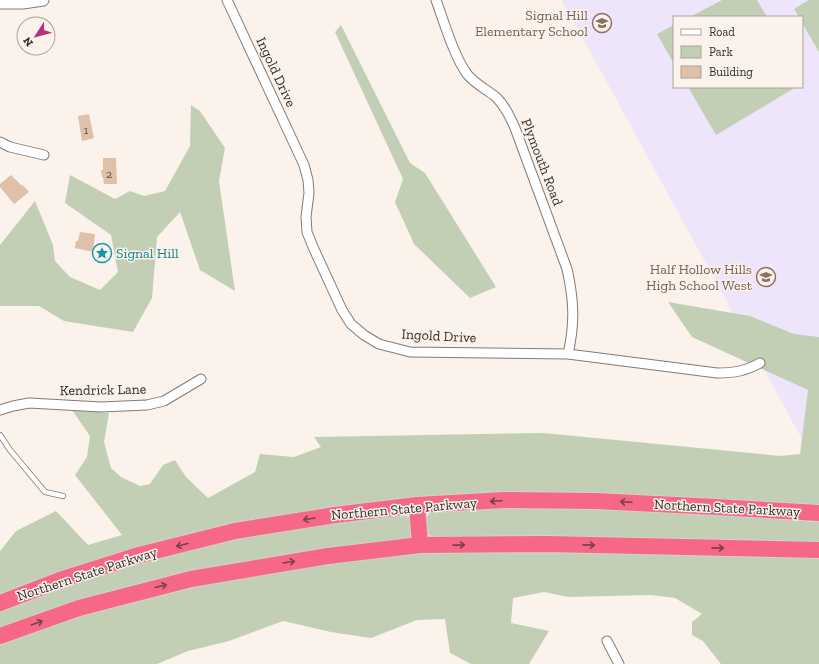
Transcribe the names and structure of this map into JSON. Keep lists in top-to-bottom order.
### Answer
{
  "streets": {
    "highway": ["Northern State Parkway"],
    "street": ["Ingold Drive", "Plymouth Road", "Kendrick Lane"]
  },
  "crossings": [
    ["Ingold Drive", "Plymouth Road"]
  ],
  "places": {
    "school or university": ["Signal Hill Elementary School", "Half Hollow Hills High School West"],
    "place": ["Signal Hill"]
  },
  "house_numbers": ["1", "2"],
  "legend": ["Road", "Park", "Building"],
  "north": "bottom left"
}
